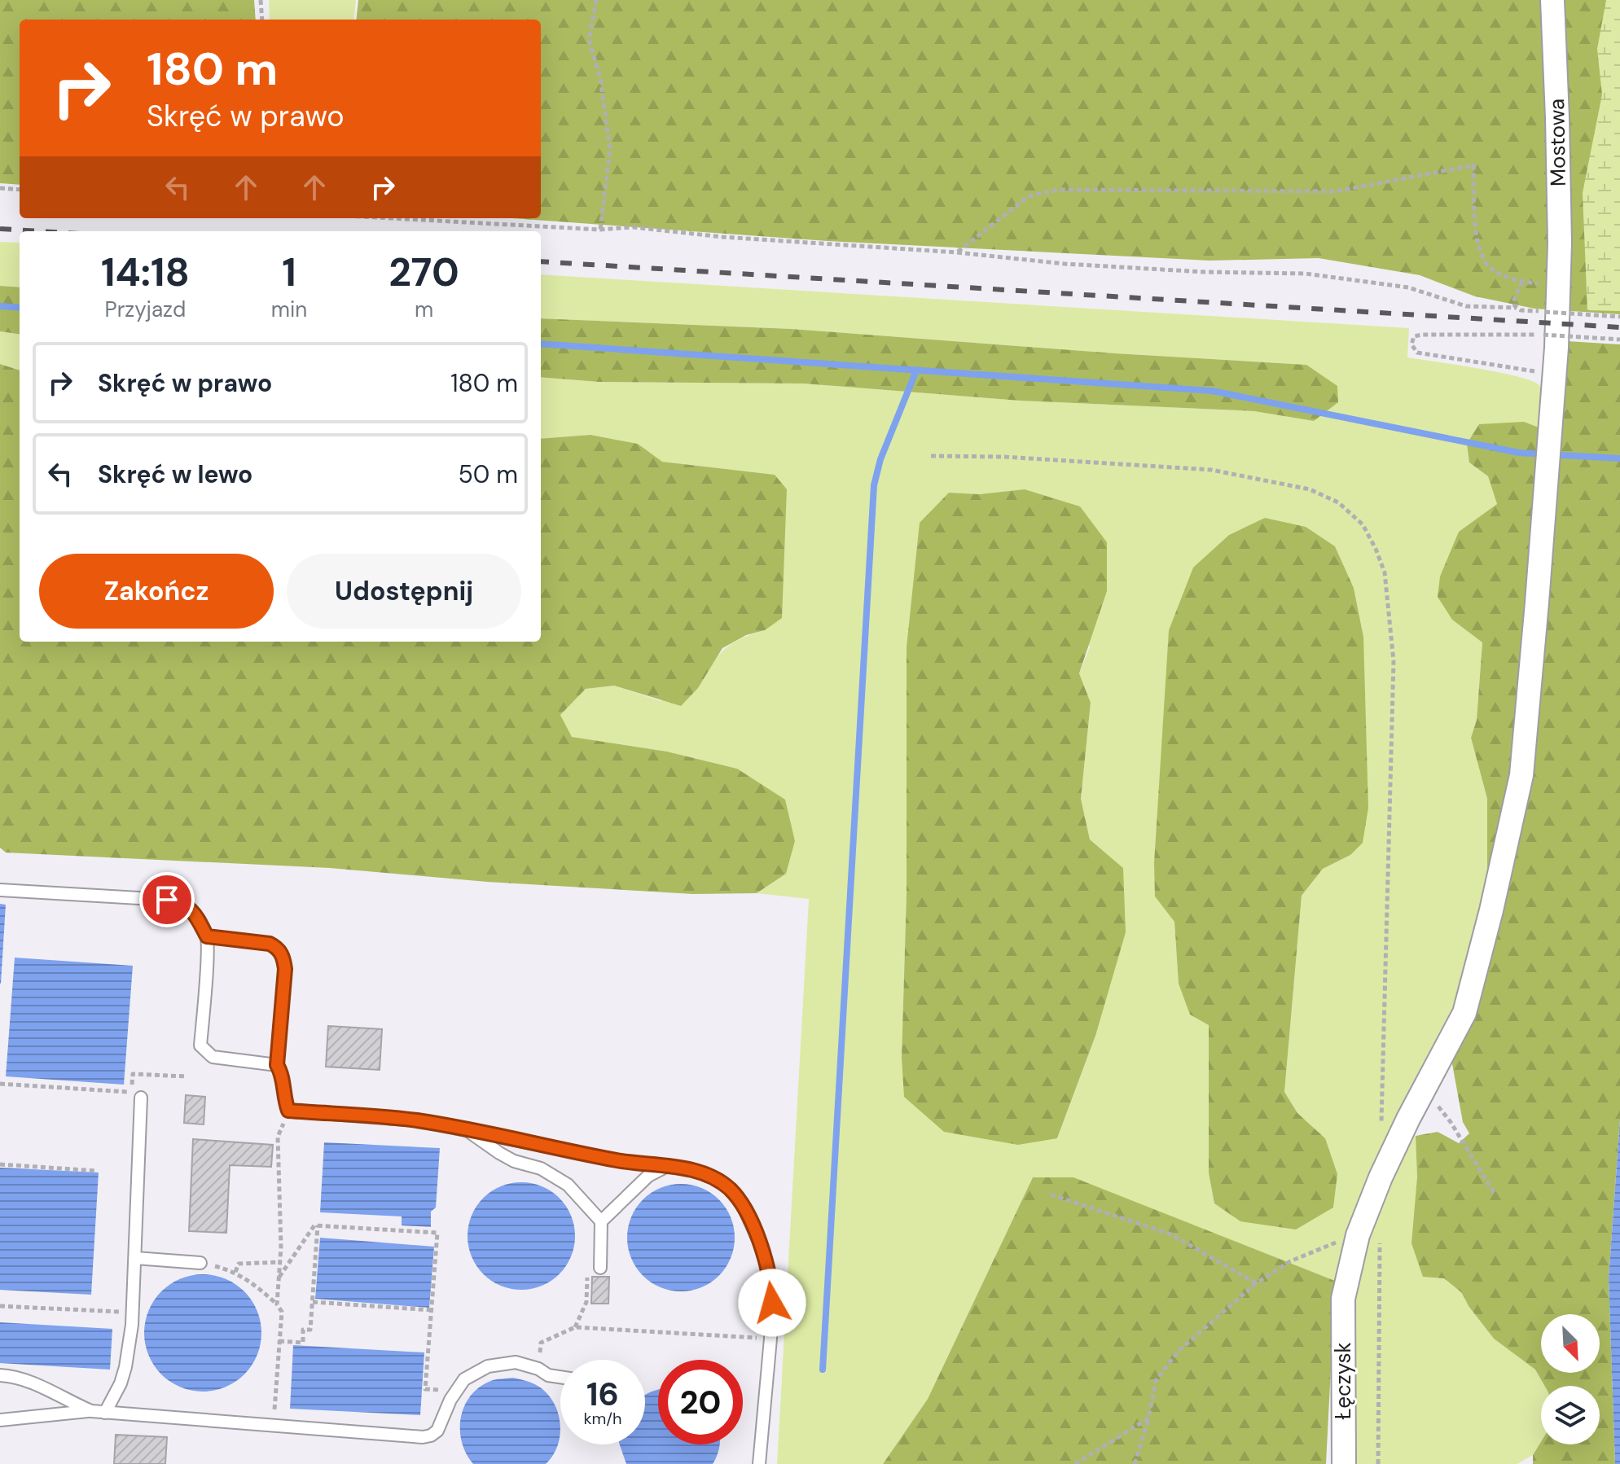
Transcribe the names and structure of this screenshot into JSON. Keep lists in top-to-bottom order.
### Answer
{
  "streets": {
    "street": ["Mostowa", "Łęczysk"]
  },
  "crossings": [
    ["Mostowa", "Łęczysk"]
  ],
  "north": "bottom right",
  "page": {
    "turn": ["180 m", "Skręć w prawo"],
    "eta": [
      "14:18",
      "Przyjazd",
      "1",
      "min",
      "270",
      "m"
    ],
    "list": [
      {
        "name": "Skręć w prawo",
        "value": "180 m"
      },
      {
        "name": "Skręć w lewo",
        "value": "50 m"
      }
    ],
    "buttons": ["Zakończ", "Udostępnij"],
    "speed": "16 km/h",
    "limit": "20"
  }
}
